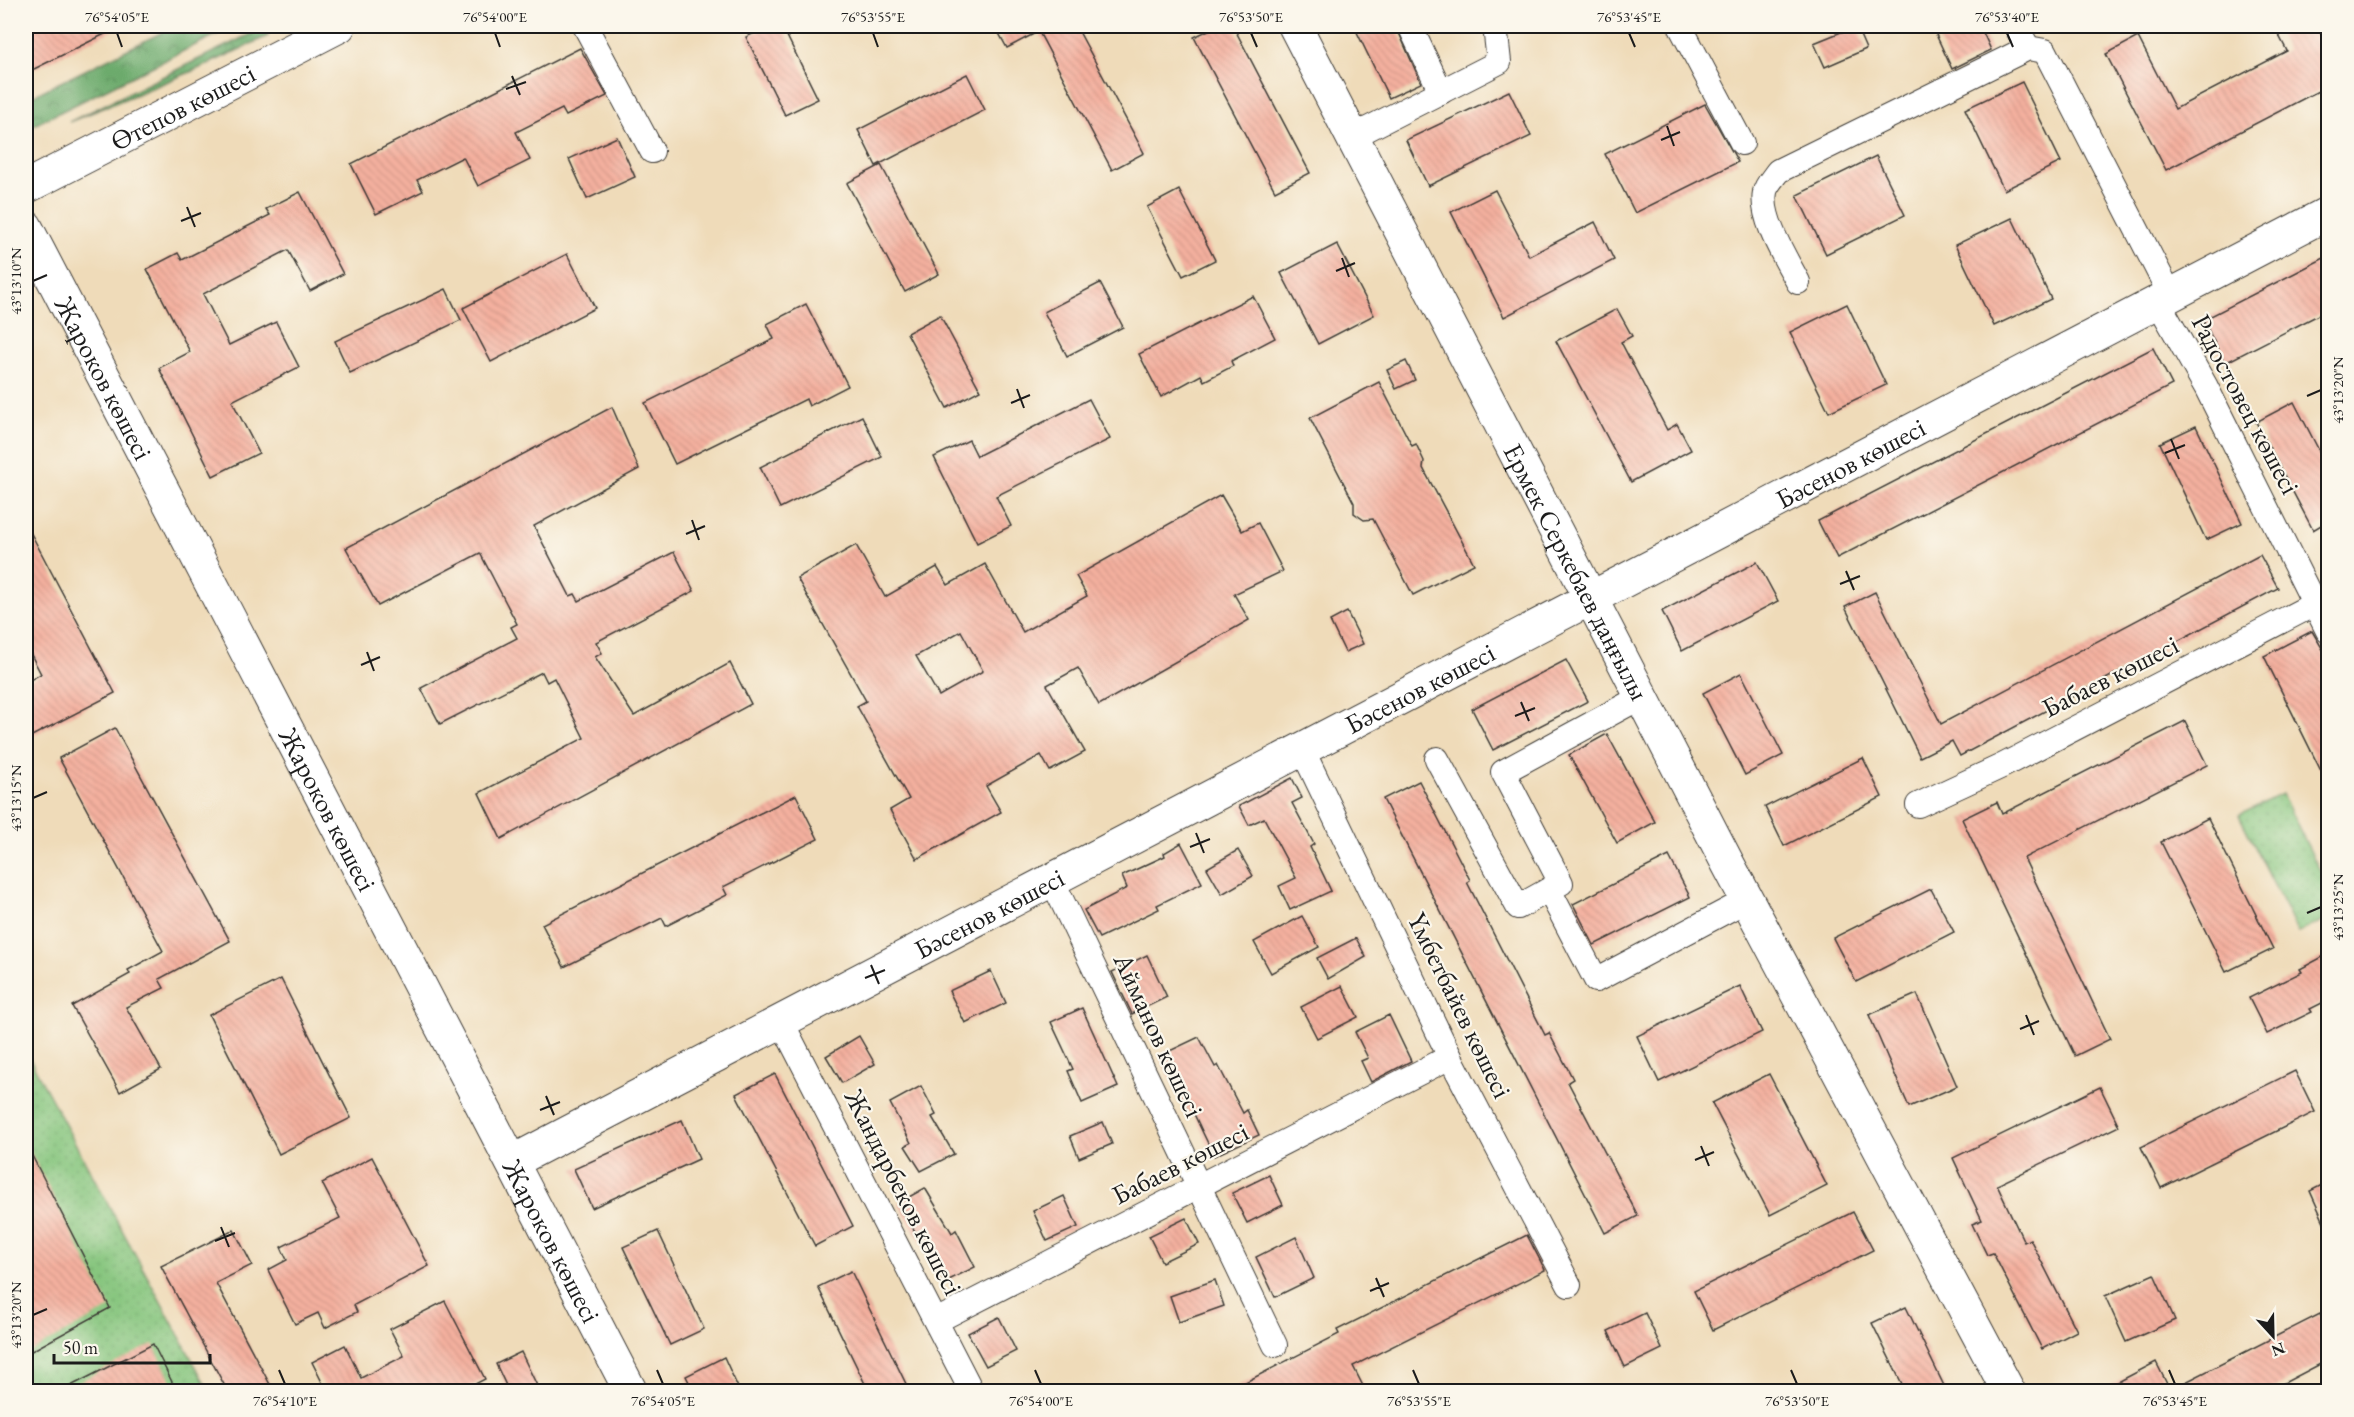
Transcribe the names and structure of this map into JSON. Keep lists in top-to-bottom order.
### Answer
{
  "streets": {
    "street": [
      "Өтепов көшесі",
      "Жароков көшесі",
      "Радостовец көшесі",
      "Бәсенов көшесі",
      "Ермек Серкебаев даңғылы",
      "Бабаев көшесі",
      "Үмбетбайев көшесі",
      "Айманов көшесі",
      "Жандарбеков көшесі"
    ]
  },
  "crossings": [
    ["Жароков көшесі", "Бәсенов көшесі"],
    ["Радостовец көшесі", "Бәсенов көшесі"],
    ["Радостовец көшесі", "Бабаев көшесі"],
    ["Бәсенов көшесі", "Ермек Серкебаев даңғылы"],
    ["Бәсенов көшесі", "Үмбетбайев көшесі"],
    ["Бәсенов көшесі", "Айманов көшесі"],
    ["Бәсенов көшесі", "Жандарбеков көшесі"],
    ["Бабаев көшесі", "Үмбетбайев көшесі"],
    ["Бабаев көшесі", "Айманов көшесі"],
    ["Бабаев көшесі", "Жандарбеков көшесі"]
  ],
  "scale_bar": "50 m",
  "north": "bottom",
  "coordinates": [
    "76°54'05\"E",
    "76°54'00\"E",
    "76°53'55\"E",
    "76°53'50\"E",
    "76°53'45\"E",
    "76°53'40\"E",
    "43°13'10\"N",
    "43°13'20\"N",
    "43°13'15\"N",
    "43°13'25\"N",
    "76°54'10\"E"
  ]
}
